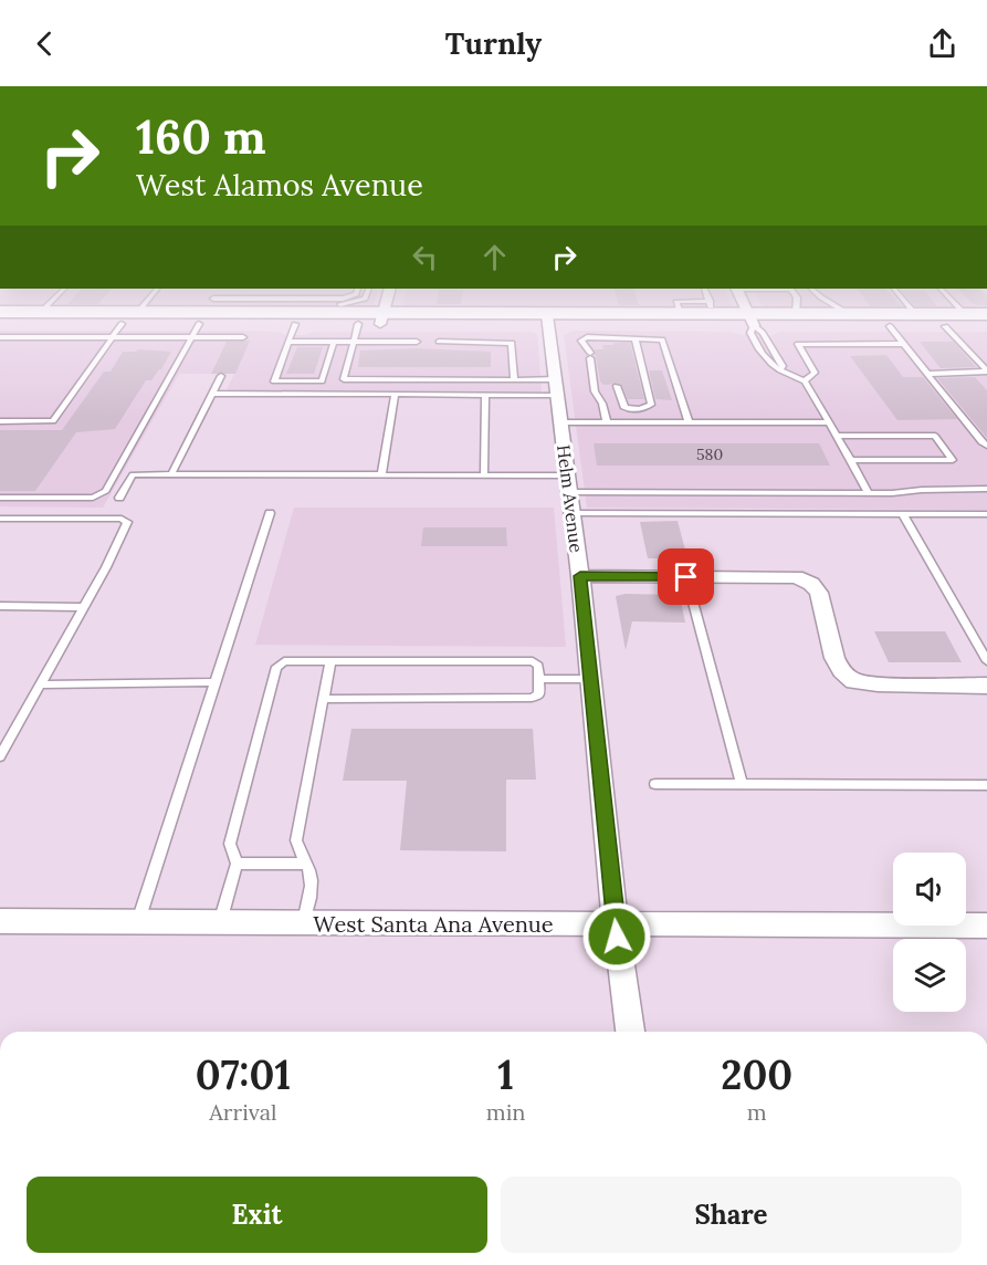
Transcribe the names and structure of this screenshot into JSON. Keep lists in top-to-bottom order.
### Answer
{
  "streets": {
    "street": ["Helm Avenue", "West Santa Ana Avenue"]
  },
  "crossings": [
    ["Helm Avenue", "West Santa Ana Avenue"]
  ],
  "house_numbers": ["580"],
  "page": {
    "header": "Turnly",
    "turn": ["160 m", "West Alamos Avenue"],
    "eta": [
      "07:01",
      "Arrival",
      "1",
      "min",
      "200",
      "m"
    ],
    "buttons": ["Exit", "Share"]
  }
}
